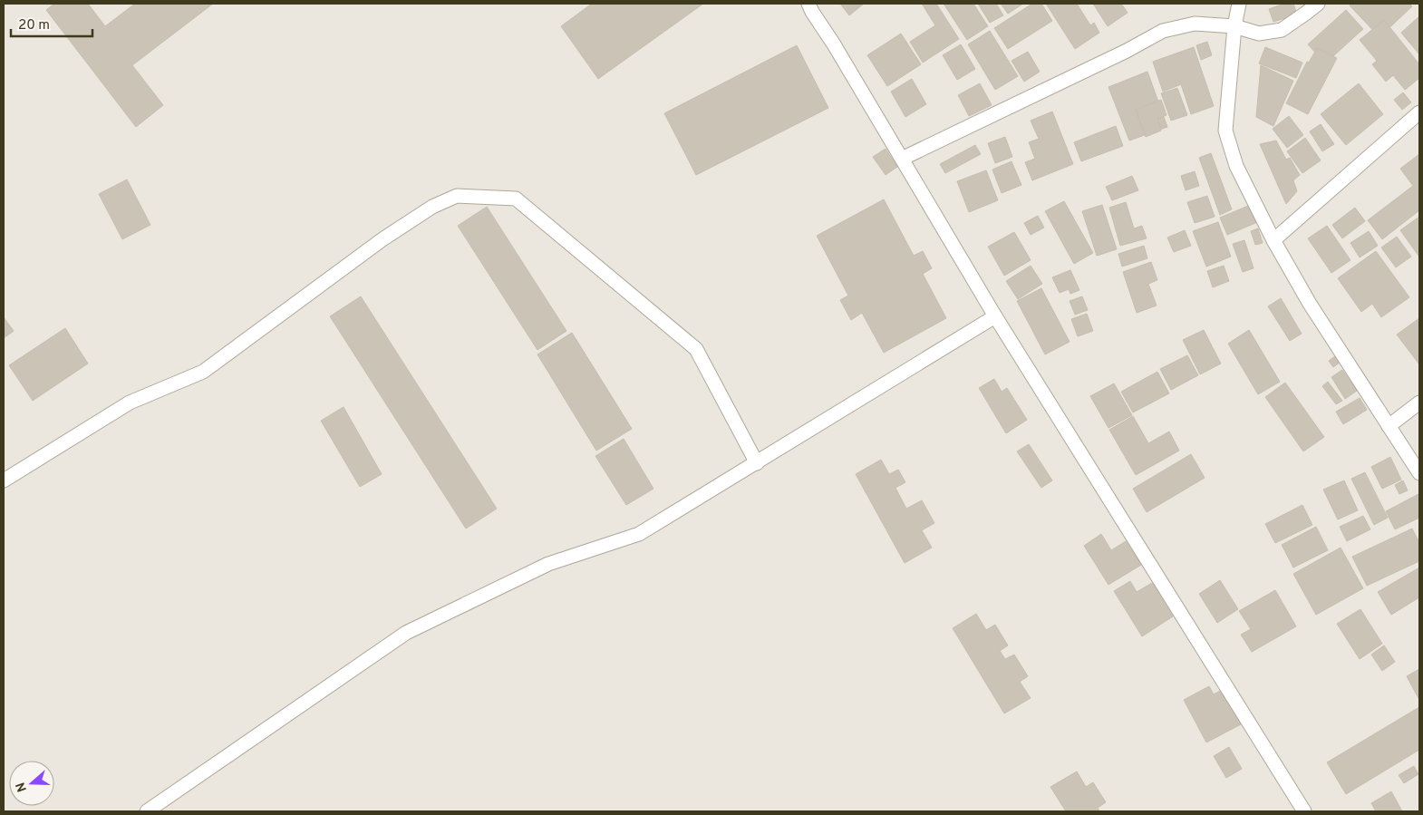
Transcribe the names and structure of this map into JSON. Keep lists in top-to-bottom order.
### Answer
{
  "scale_bar": "20 m",
  "north": "left"
}
